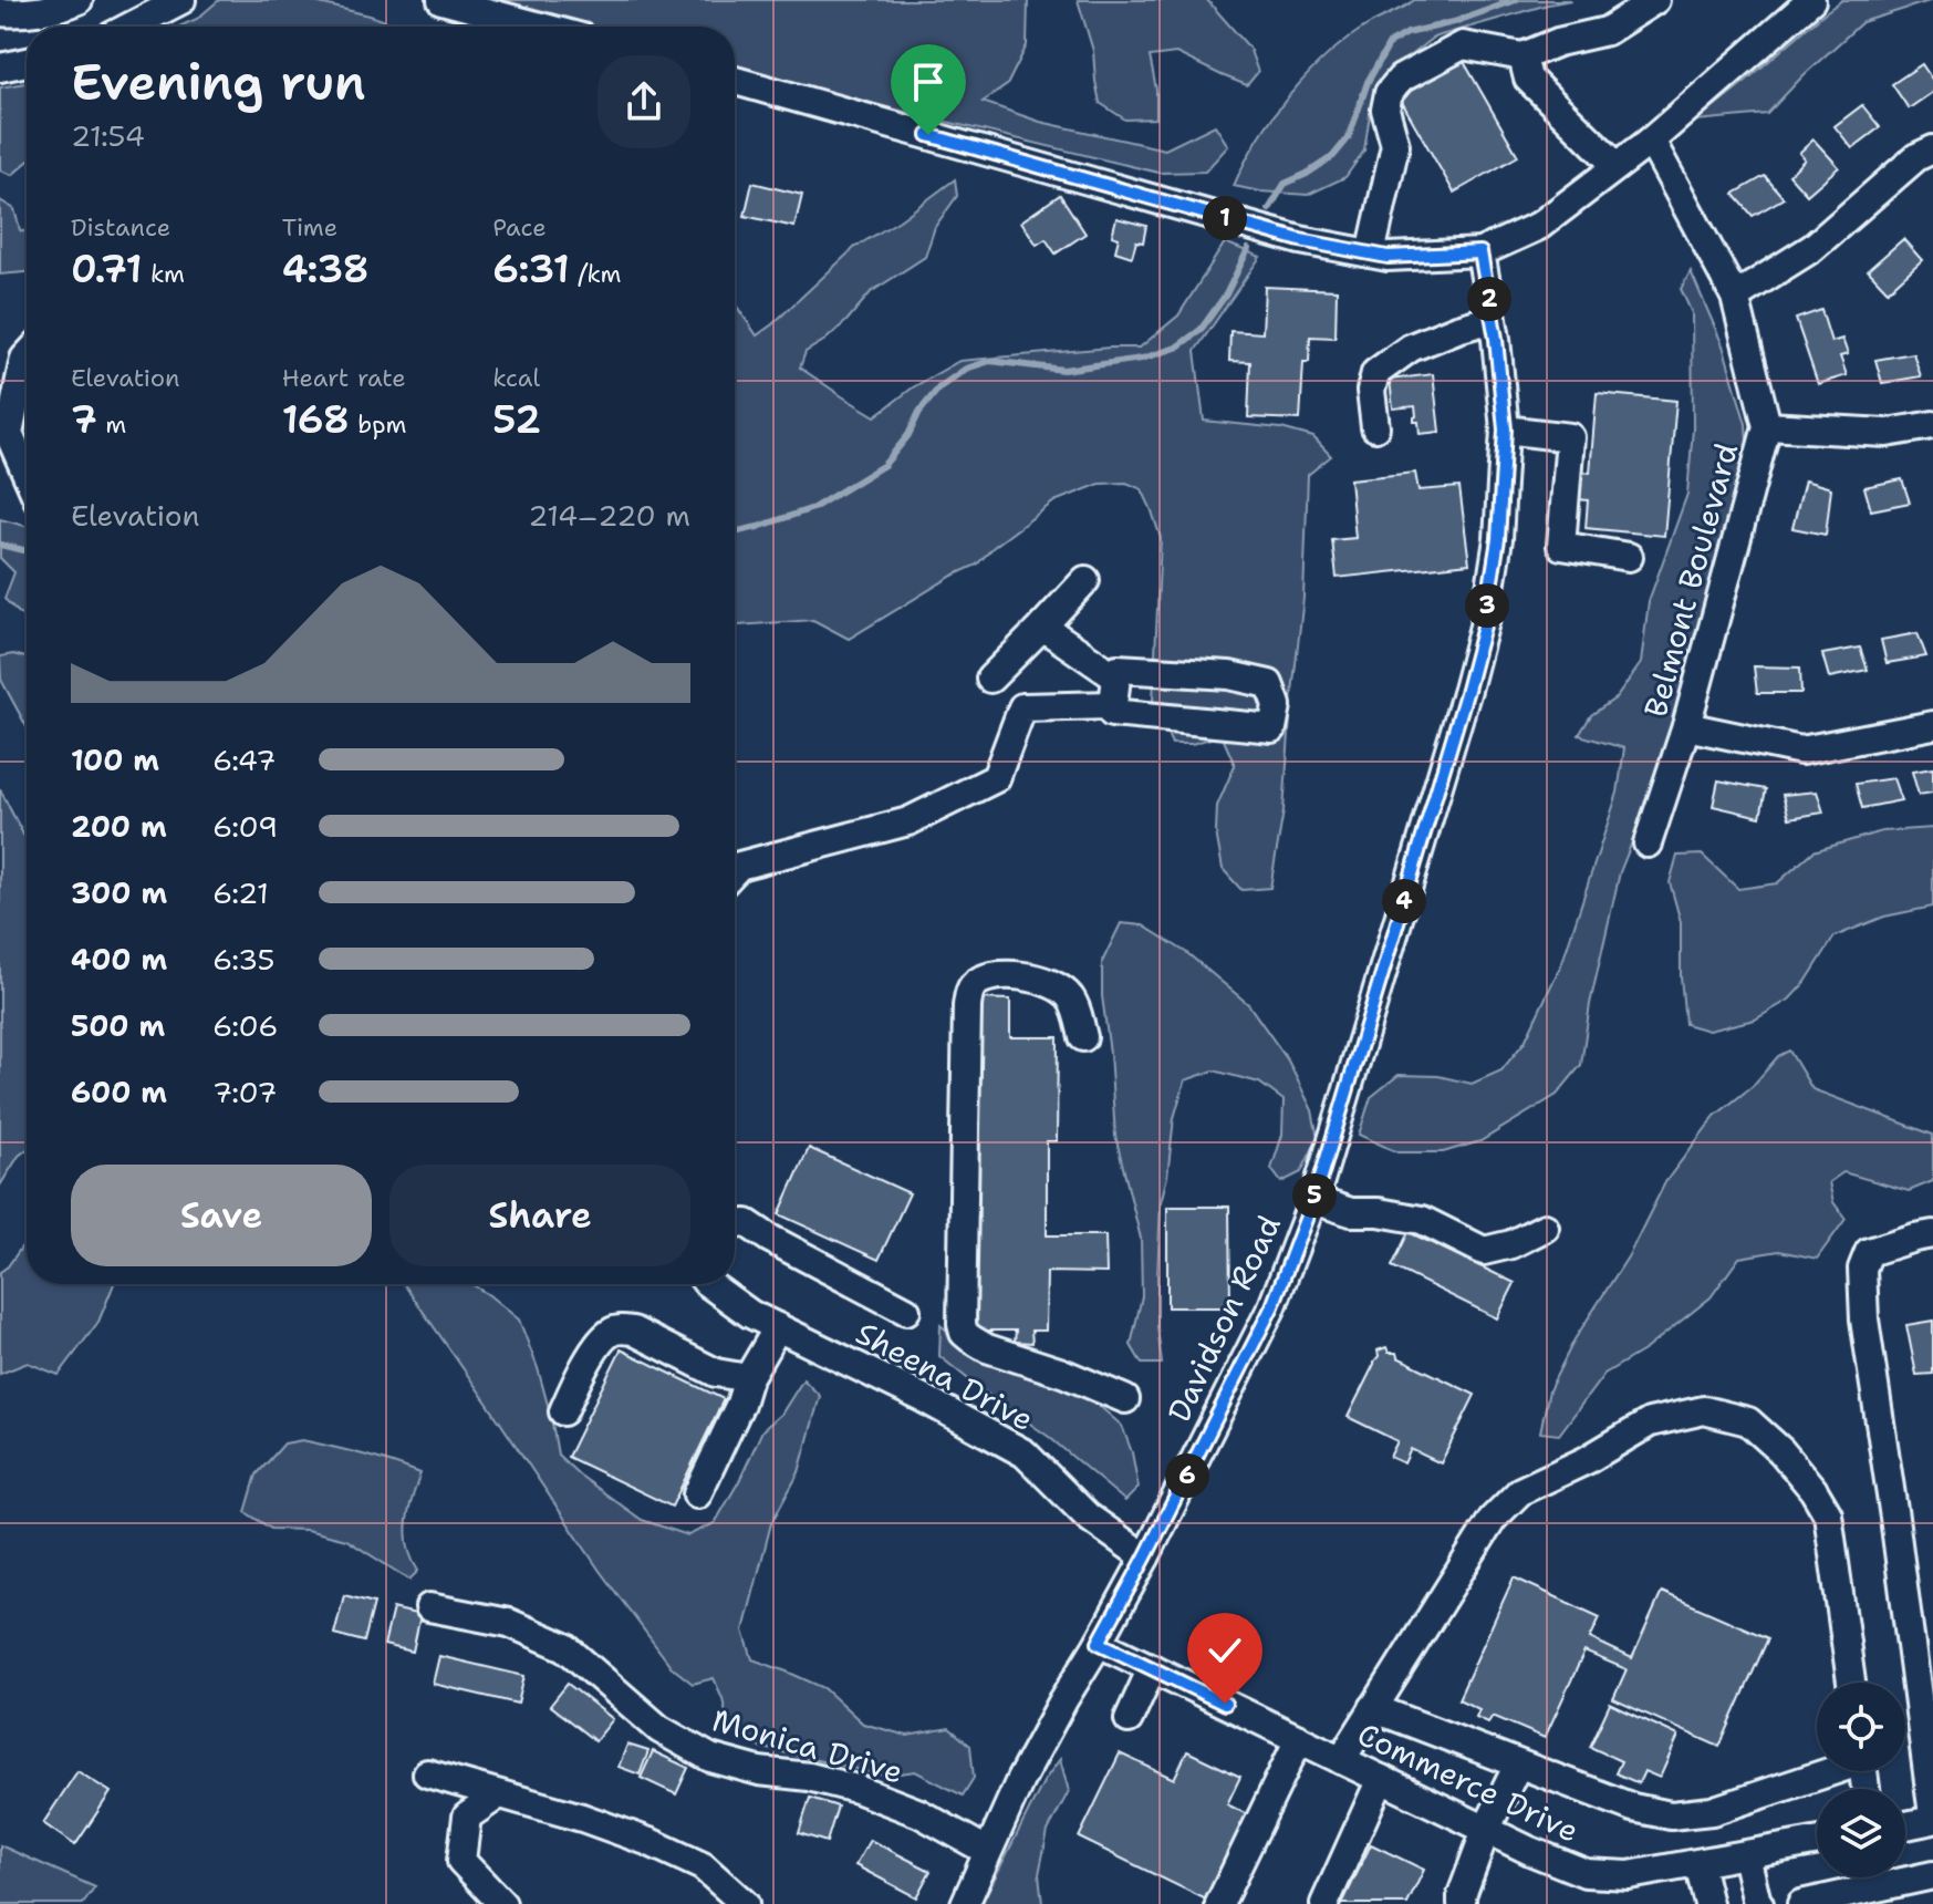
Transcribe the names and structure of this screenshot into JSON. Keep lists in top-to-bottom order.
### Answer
{
  "streets": {
    "street": [
      "Belmont Boulevard",
      "Davidson Road",
      "Sheena Drive",
      "Monica Drive",
      "Commerce Drive"
    ]
  },
  "crossings": [
    ["Davidson Road", "Sheena Drive"],
    ["Davidson Road", "Monica Drive"],
    ["Davidson Road", "Commerce Drive"]
  ],
  "page": {
    "heading": ["Evening run", "21:54"],
    "stats": [
      ["Distance", "0.71 km"],
      ["Time", "4:38"],
      ["Pace", "6:31 /km"],
      ["Elevation", "7 m"],
      ["Heart rate", "168 bpm"],
      ["kcal", "52"]
    ],
    "pins": [
      "1",
      "2",
      "3",
      "4",
      "5",
      "6"
    ],
    "chart": ["Elevation", "214–220 m"],
    "list": [
      {
        "name": "100 m",
        "note": "6:47"
      },
      {
        "name": "200 m",
        "note": "6:09"
      },
      {
        "name": "300 m",
        "note": "6:21"
      },
      {
        "name": "400 m",
        "note": "6:35"
      },
      {
        "name": "500 m",
        "note": "6:06"
      },
      {
        "name": "600 m",
        "note": "7:07"
      }
    ],
    "buttons": ["Save", "Share"]
  }
}
